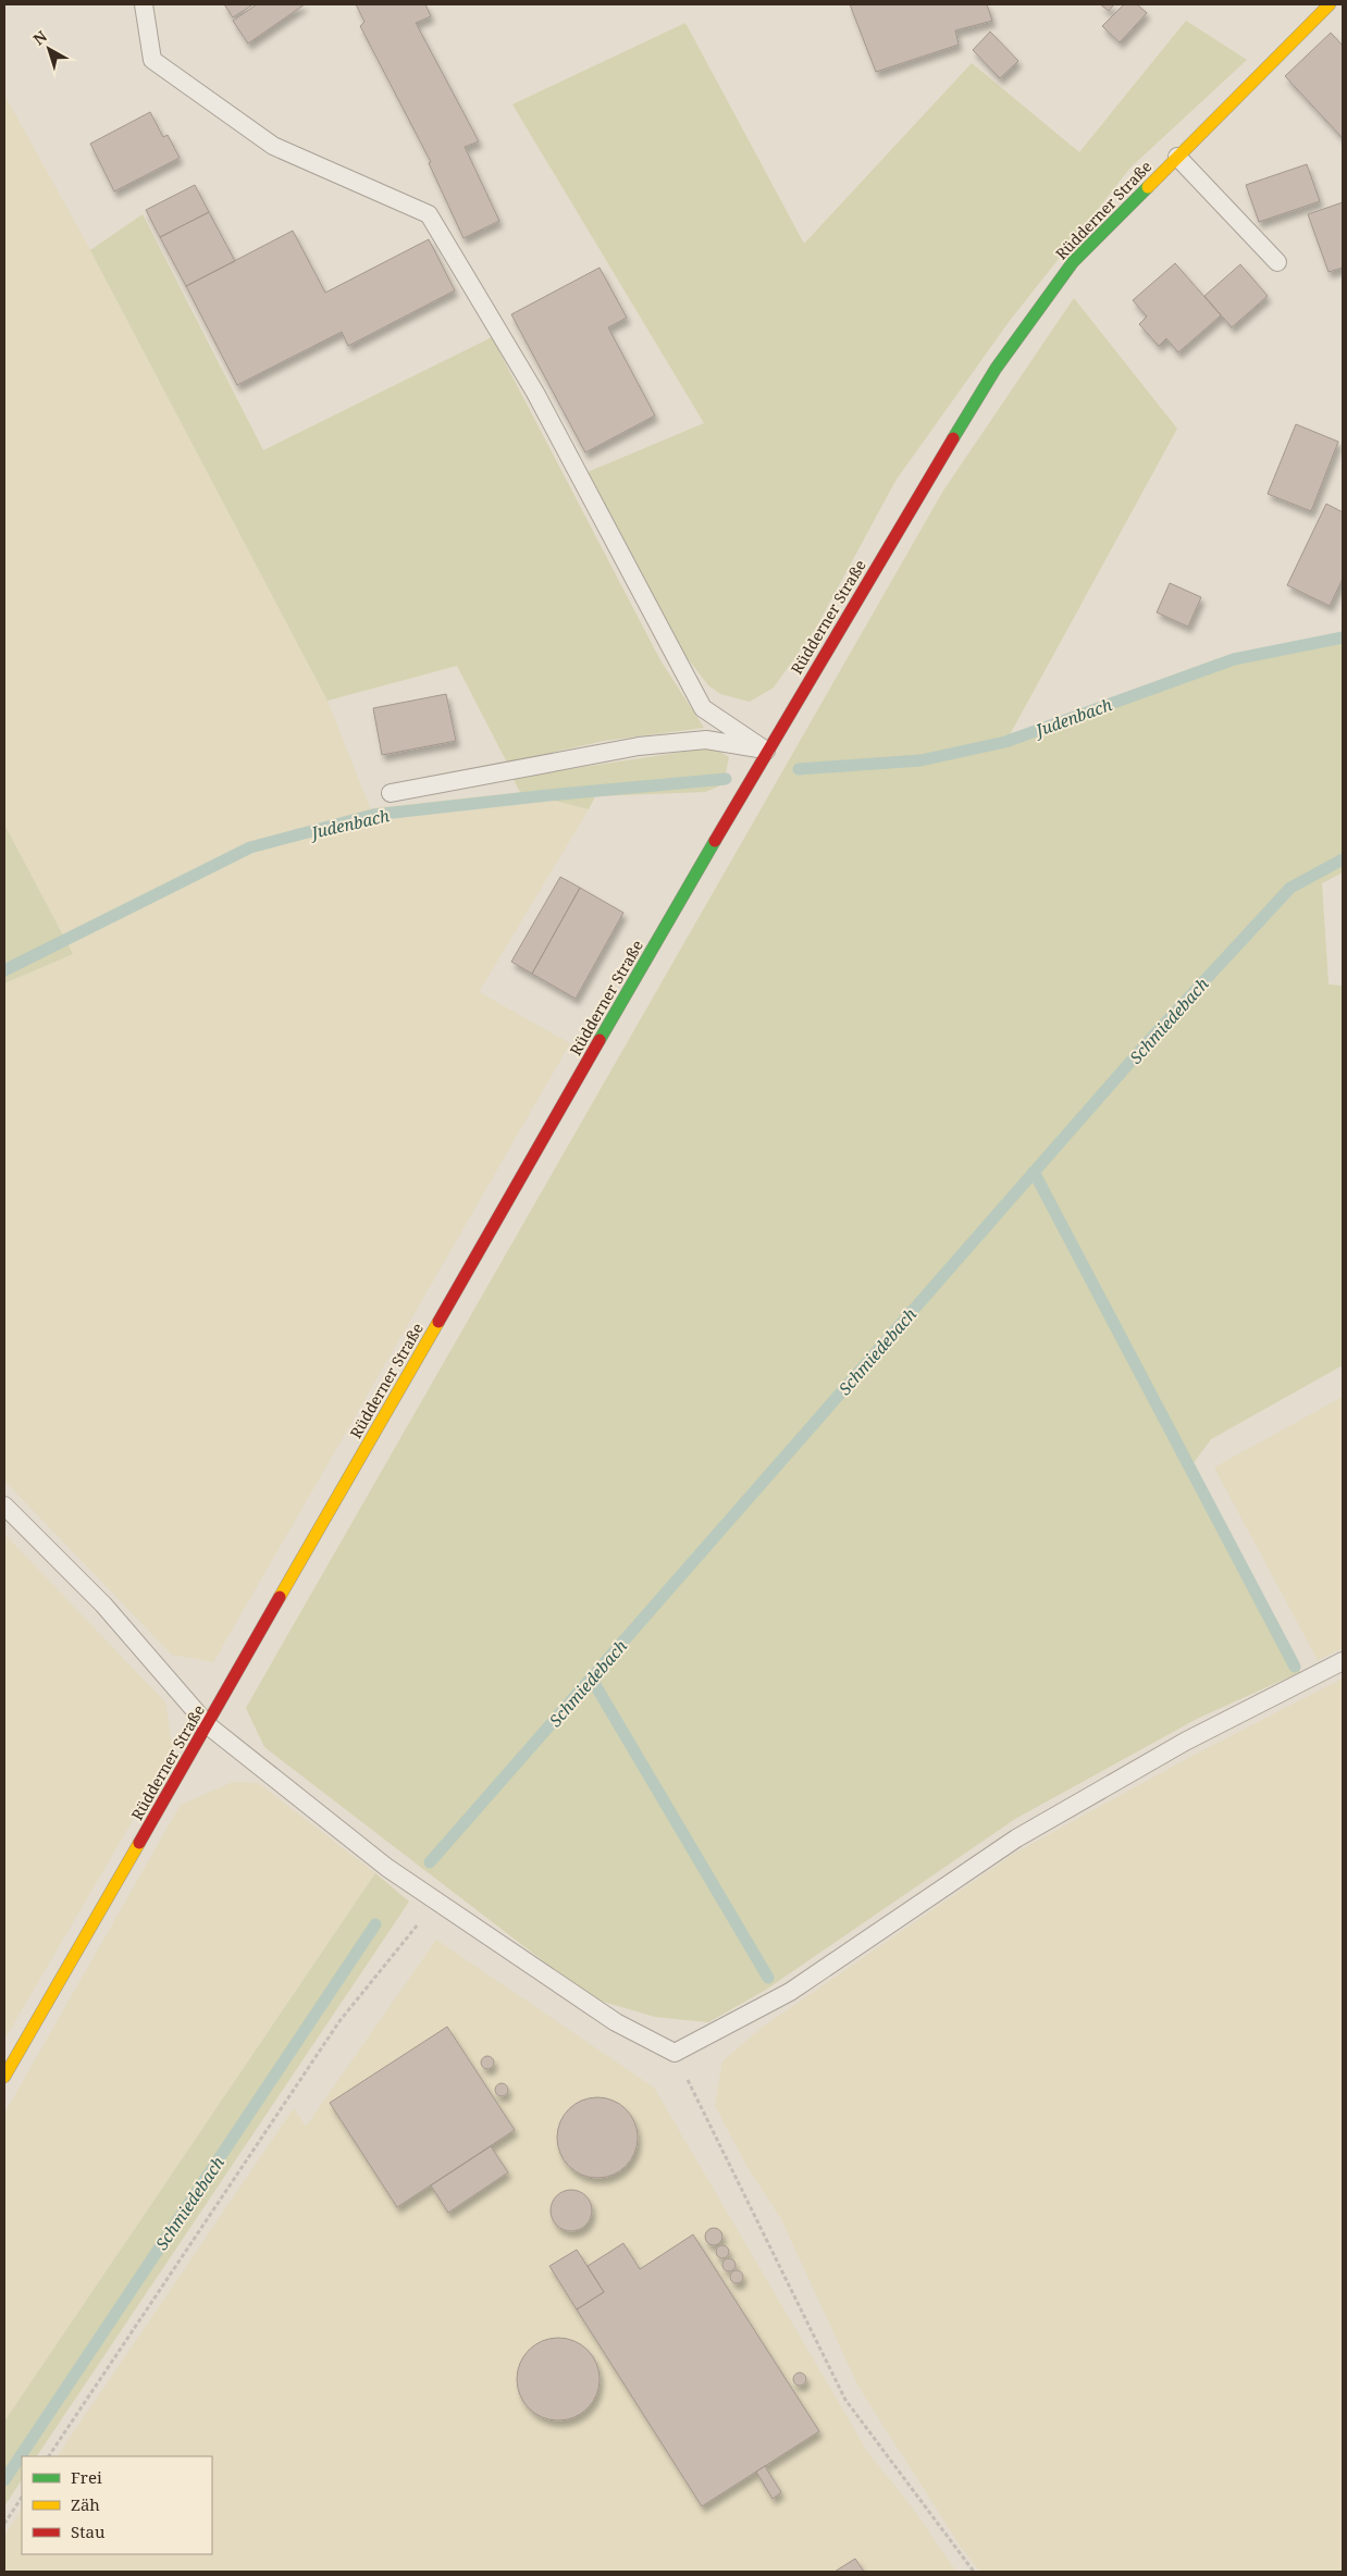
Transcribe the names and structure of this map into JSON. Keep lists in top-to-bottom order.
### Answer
{
  "streets": {
    "street": ["Rüdderner Straße"]
  },
  "water": ["Judenbach", "Schmiedebach"],
  "legend": ["Frei", "Zäh", "Stau"],
  "north": "top left"
}
